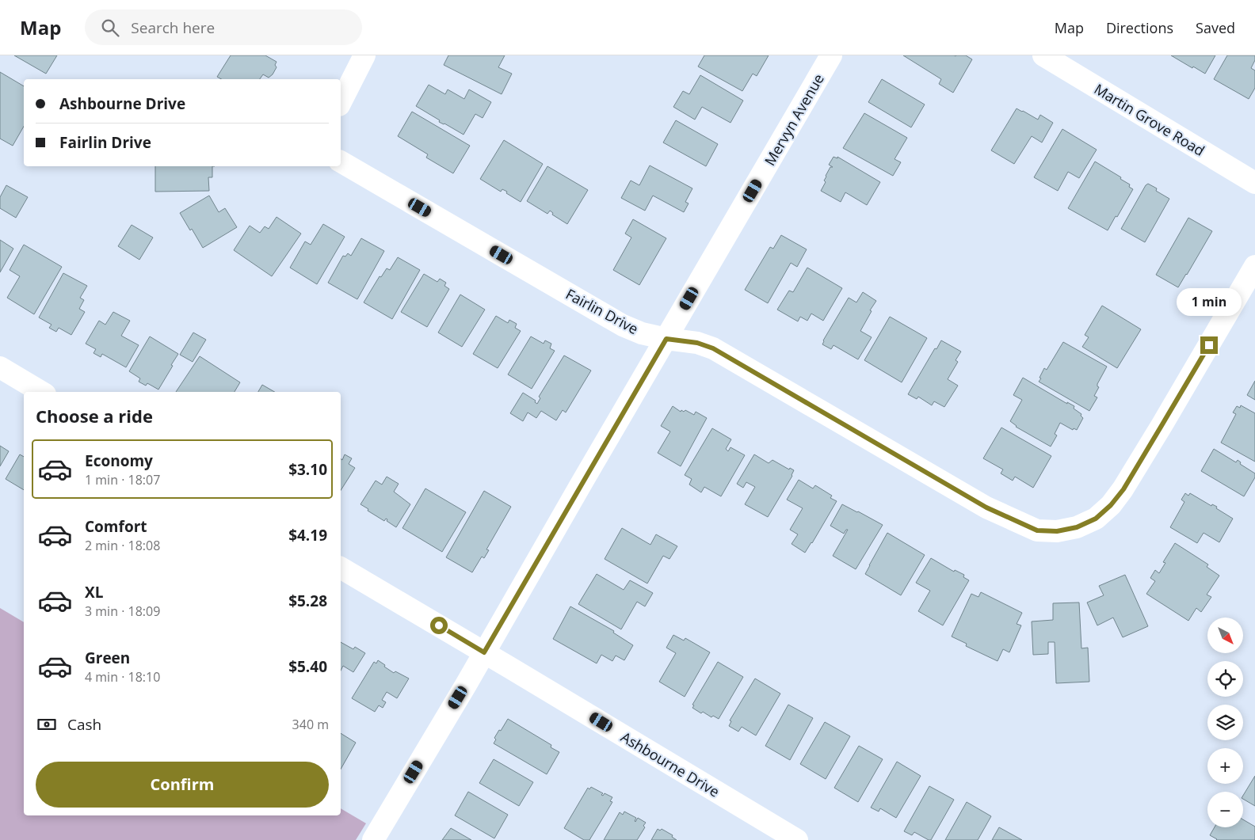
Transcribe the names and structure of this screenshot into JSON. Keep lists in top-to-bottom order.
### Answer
{
  "streets": {
    "street": [
      "Mervyn Avenue",
      "Martin Grove Road",
      "Fairlin Drive",
      "Ashbourne Drive"
    ]
  },
  "crossings": [
    ["Mervyn Avenue", "Fairlin Drive"],
    ["Mervyn Avenue", "Ashbourne Drive"]
  ],
  "north": "bottom right",
  "page": {
    "header": "Map",
    "search": "Search here",
    "nav": ["Map", "Directions", "Saved"],
    "banner": ["Ashbourne Drive", "Fairlin Drive"],
    "bubble": "1 min",
    "heading": "Choose a ride",
    "list": [
      {
        "name": "Economy",
        "note": "1 min · 18:07",
        "value": "$3.10"
      },
      {
        "name": "Comfort",
        "note": "2 min · 18:08",
        "value": "$4.19"
      },
      {
        "name": "XL",
        "note": "3 min · 18:09",
        "value": "$5.28"
      },
      {
        "name": "Green",
        "note": "4 min · 18:10",
        "value": "$5.40"
      }
    ],
    "map_buttons": ["+", "−"],
    "pay": ["Cash", "340 m"],
    "buttons": "Confirm"
  }
}
